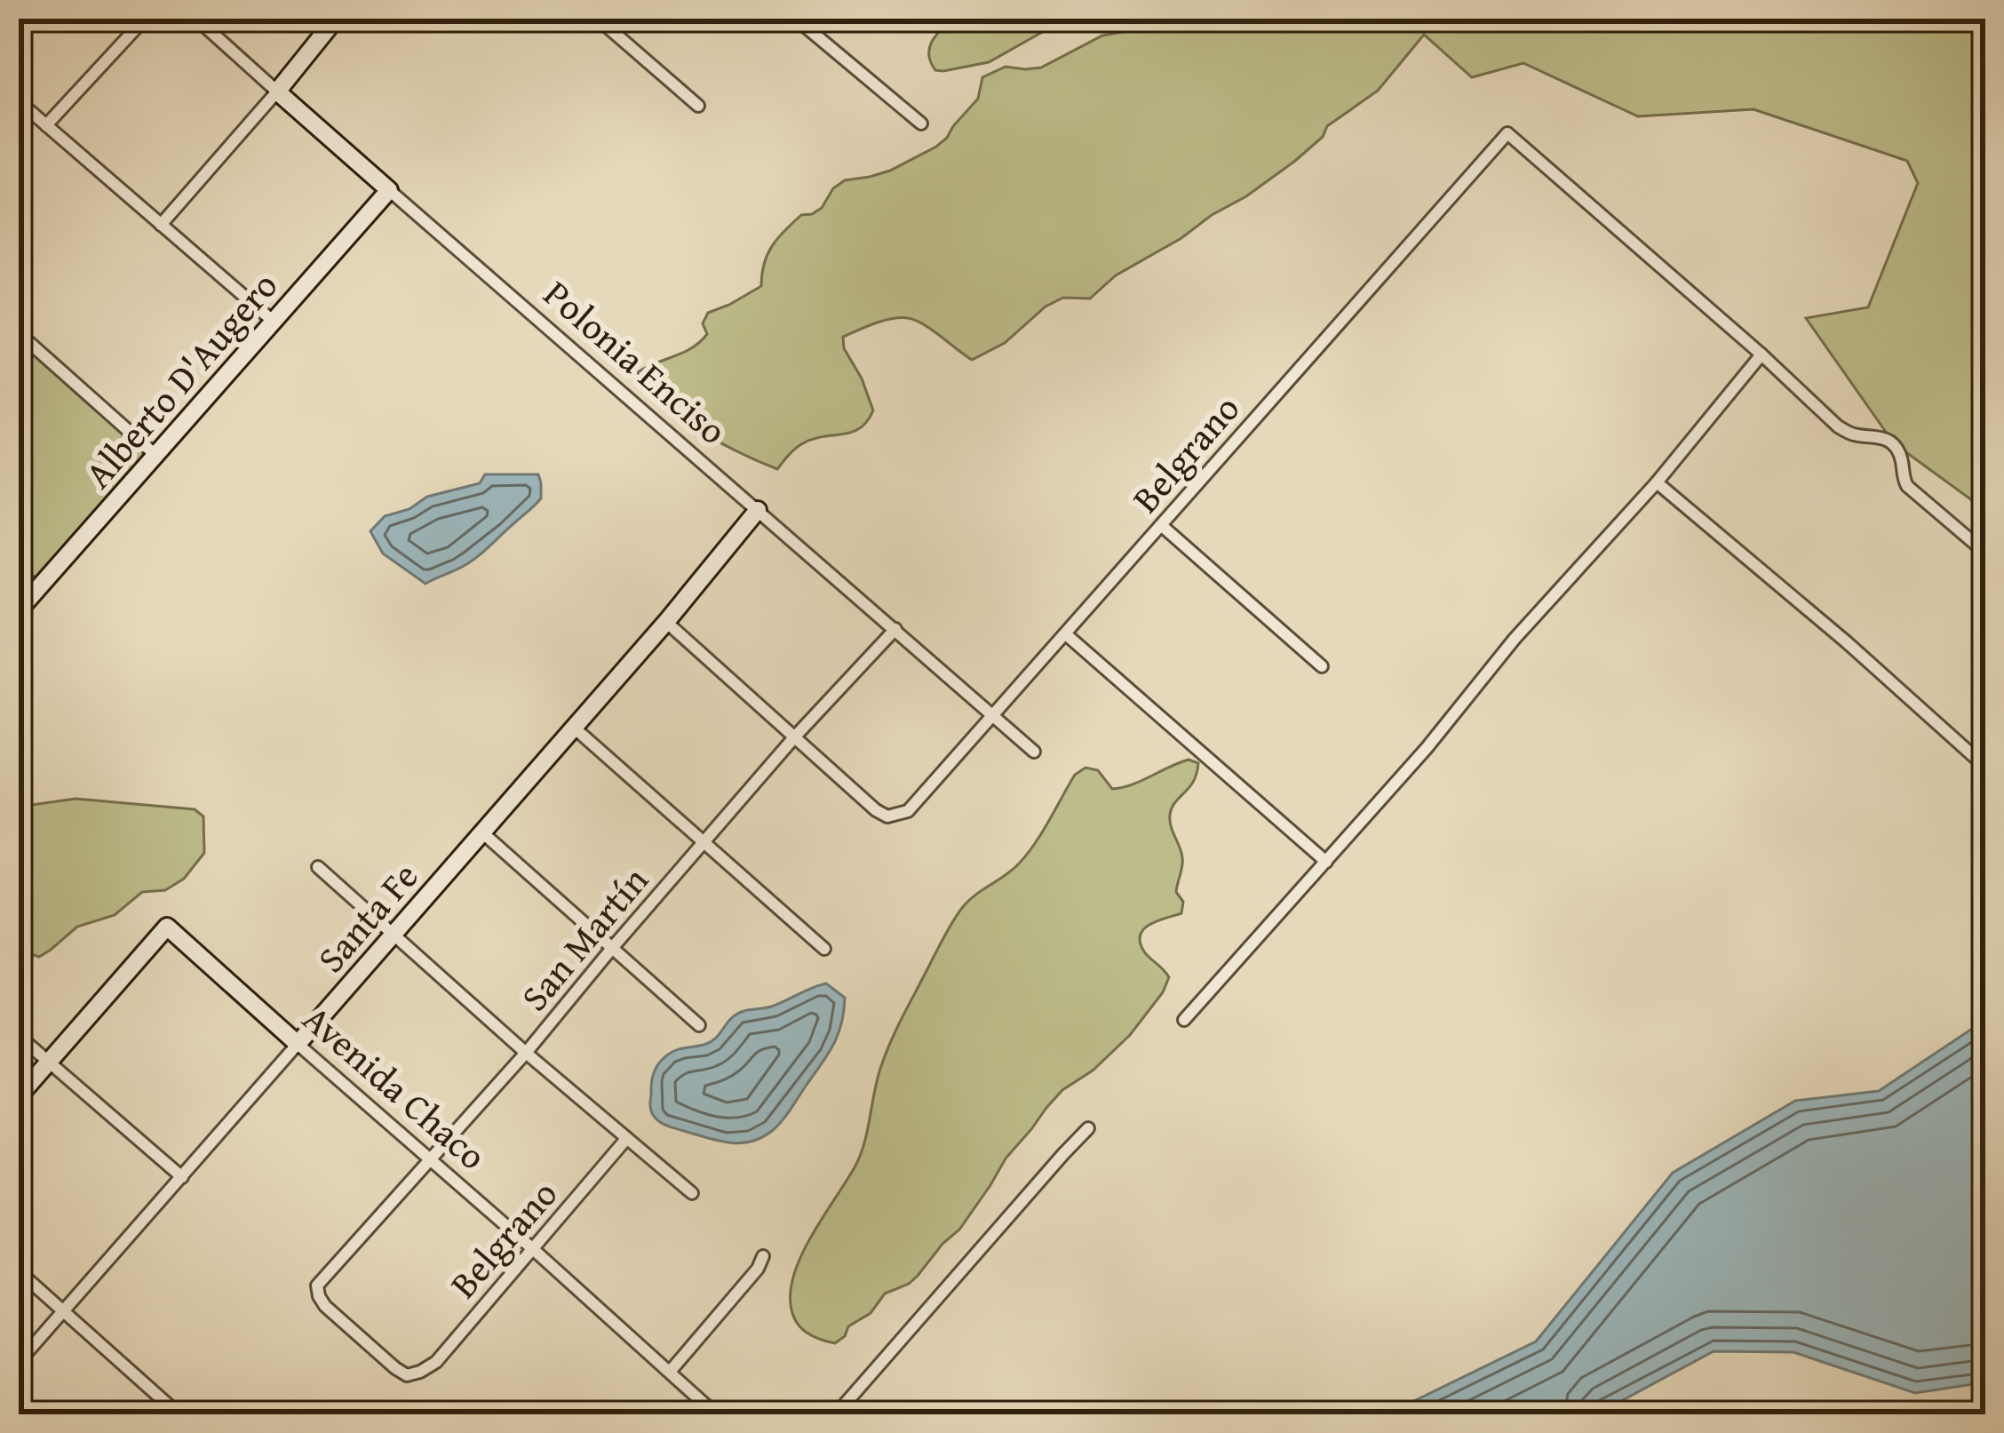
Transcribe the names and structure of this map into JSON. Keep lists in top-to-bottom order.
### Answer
{
  "streets": {
    "main road": [
      "Polonia Enciso",
      "Alberto D'Augero",
      "Santa Fe",
      "Avenida Chaco"
    ],
    "street": ["Belgrano", "San Martín"]
  },
  "crossings": [
    ["Polonia Enciso", "Alberto D'Augero"],
    ["Polonia Enciso", "Belgrano"],
    ["Polonia Enciso", "Santa Fe"],
    ["Polonia Enciso", "San Martín"],
    ["Belgrano", "San Martín"],
    ["Belgrano", "Avenida Chaco"],
    ["Santa Fe", "Avenida Chaco"],
    ["San Martín", "Avenida Chaco"]
  ]
}
